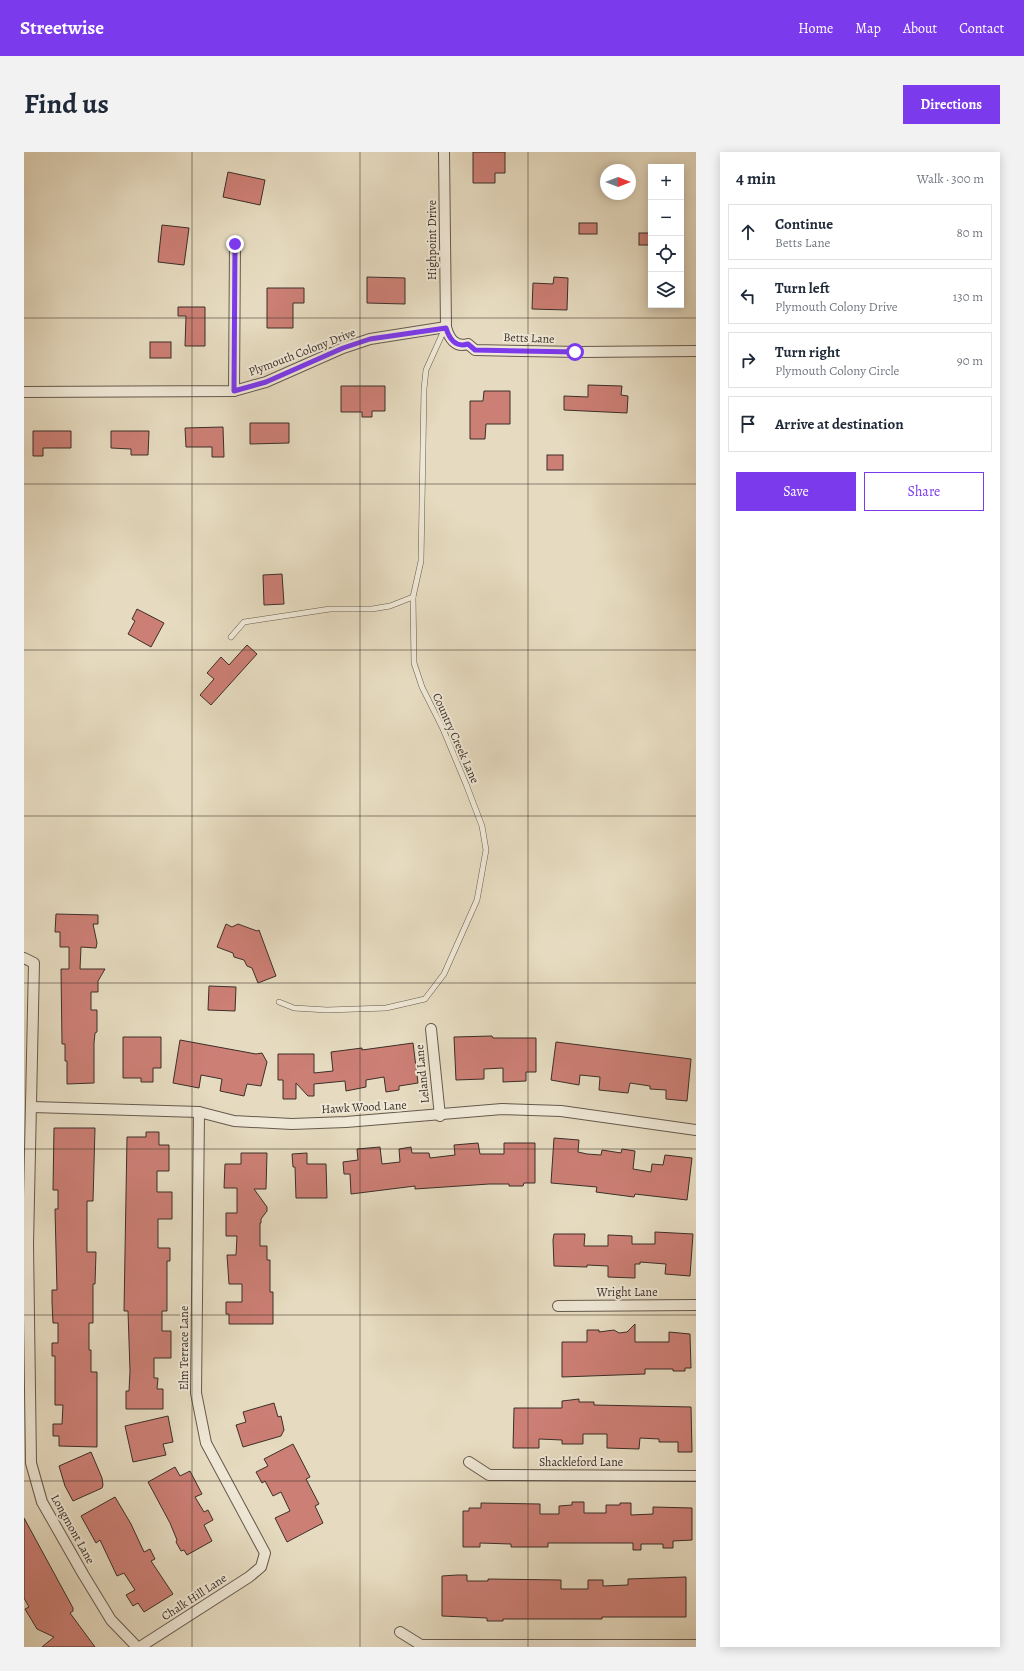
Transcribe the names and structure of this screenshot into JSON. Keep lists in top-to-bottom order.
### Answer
{
  "streets": {
    "street": [
      "Highpoint Drive",
      "Betts Lane",
      "Plymouth Colony Drive",
      "Leland Lane",
      "Hawk Wood Lane",
      "Wright Lane",
      "Elm Terrace Lane",
      "Shackleford Lane",
      "Longmont Lane",
      "Chalk Hill Lane"
    ],
    "lane": ["Country Creek Lane"]
  },
  "crossings": [
    ["Highpoint Drive", "Betts Lane"],
    ["Highpoint Drive", "Plymouth Colony Drive"],
    ["Highpoint Drive", "Country Creek Lane"],
    ["Betts Lane", "Plymouth Colony Drive"],
    ["Betts Lane", "Country Creek Lane"],
    ["Plymouth Colony Drive", "Country Creek Lane"],
    ["Leland Lane", "Hawk Wood Lane"],
    ["Hawk Wood Lane", "Elm Terrace Lane"],
    ["Hawk Wood Lane", "Longmont Lane"],
    ["Elm Terrace Lane", "Chalk Hill Lane"],
    ["Longmont Lane", "Chalk Hill Lane"]
  ],
  "north": "right",
  "page": {
    "header": "Streetwise",
    "nav": [
      "Home",
      "Map",
      "About",
      "Contact"
    ],
    "title": "Find us",
    "buttons": [
      "Directions",
      ["Save", "Share"]
    ],
    "heading": ["4 min", "Walk · 300 m"],
    "map_buttons": ["+", "−"],
    "list": [
      ["Continue", "Betts Lane", "80 m"],
      ["Turn left", "Plymouth Colony Drive", "130 m"],
      ["Turn right", "Plymouth Colony Circle", "90 m"],
      "Arrive at destination"
    ]
  }
}
